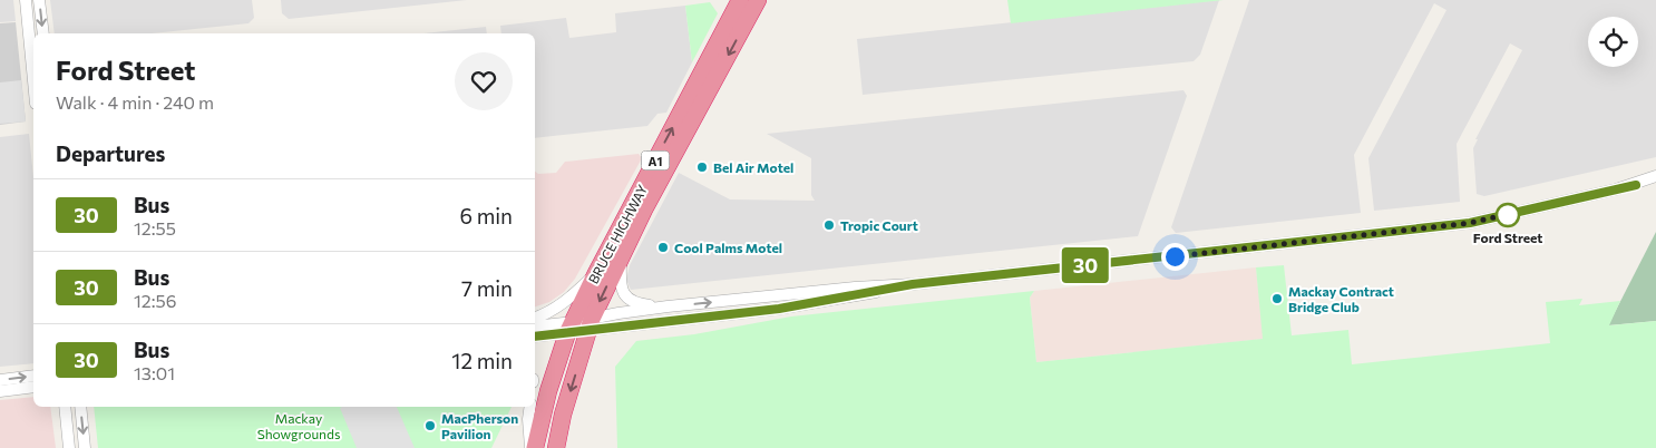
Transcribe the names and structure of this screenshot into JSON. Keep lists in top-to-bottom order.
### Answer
{
  "streets": {
    "highway": ["A1", "BRUCE HIGHWAY"]
  },
  "parks": ["Mackay Showgrounds"],
  "places": [
    "Bel Air Motel",
    "Ford Street",
    "Tropic Court",
    "Cool Palms Motel",
    "Mackay Contract Bridge Club",
    "MacPherson Pavilion"
  ],
  "lines": ["bus line 30"],
  "page": {
    "on_map": "30",
    "heading": [
      ["Ford Street", "Walk · 4 min · 240 m"],
      "Departures"
    ],
    "list": [
      {
        "mark": "30",
        "name": "Bus",
        "note": "12:55",
        "value": "6 min"
      },
      {
        "mark": "30",
        "name": "Bus",
        "note": "12:56",
        "value": "7 min"
      },
      {
        "mark": "30",
        "name": "Bus",
        "note": "13:01",
        "value": "12 min"
      }
    ]
  }
}
